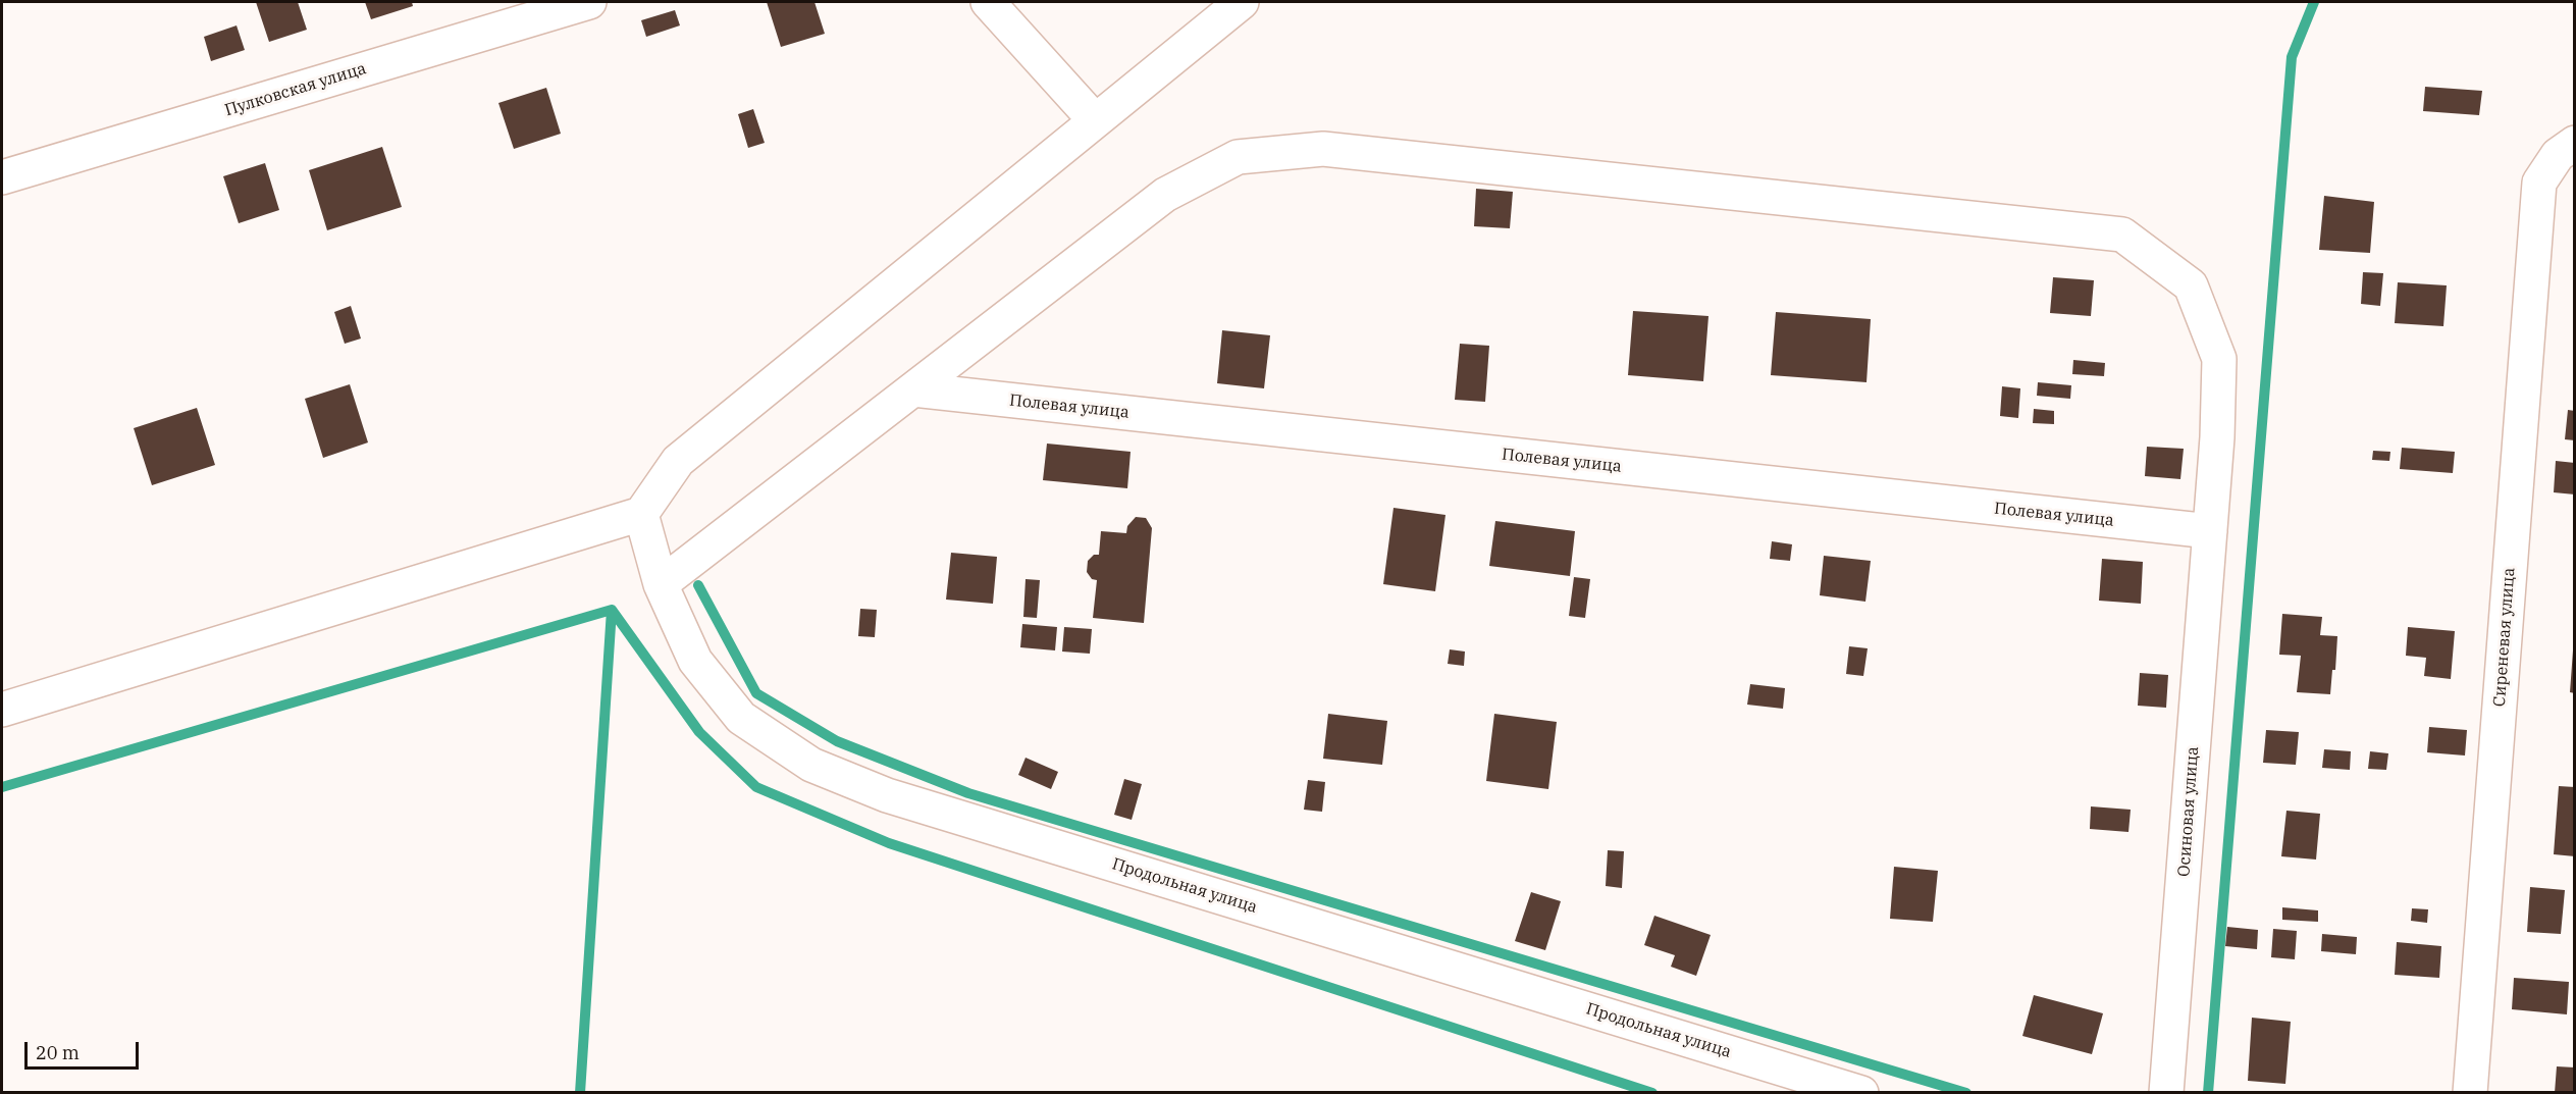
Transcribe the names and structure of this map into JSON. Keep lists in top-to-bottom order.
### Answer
{
  "streets": {
    "street": [
      "Пулковская улица",
      "Полевая улица",
      "Сиреневая улица",
      "Осиновая улица",
      "Продольная улица"
    ]
  },
  "crossings": [
    ["Полевая улица", "Осиновая улица"],
    ["Осиновая улица", "Продольная улица"]
  ],
  "scale_bar": "20 m"
}
